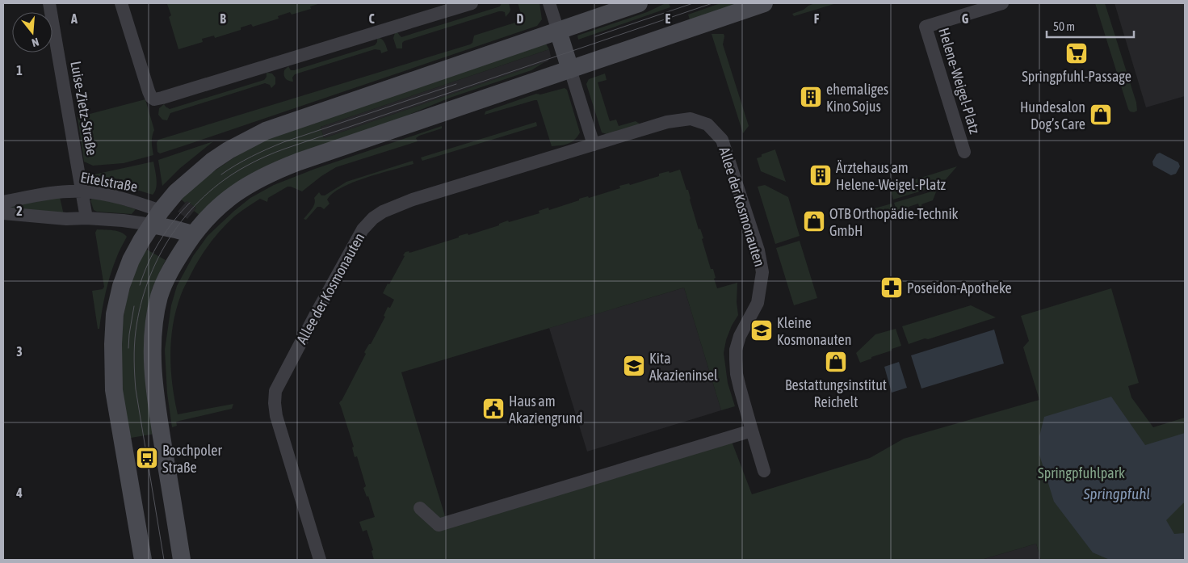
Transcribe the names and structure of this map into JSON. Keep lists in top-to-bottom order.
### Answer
{
  "streets": {
    "street": [
      "Helene-Weigel-Platz",
      "Luise-Zietz-Straße",
      "Eitelstraße",
      "Allee der Kosmonauten"
    ]
  },
  "crossings": [
    ["Luise-Zietz-Straße", "Eitelstraße"]
  ],
  "water": ["Springpfuhl"],
  "parks": ["Springpfuhlpark"],
  "places": {
    "supermarket": ["Springpfuhl-Passage"],
    "building": ["ehemaliges Kino Sojus", "Ärztehaus am Helene-Weigel-Platz"],
    "shop": ["Hundesalon Dog’s Care", "OTB Orthopädie-Technik GmbH", "Bestattungsinstitut Reichelt"],
    "pharmacy": ["Poseidon-Apotheke"],
    "school or university": ["Kleine Kosmonauten", "Kita Akazieninsel"],
    "public building": ["Haus am Akaziengrund"],
    "bus stop": ["Boschpoler Straße"]
  },
  "scale_bar": "50 m",
  "north": "bottom",
  "grid": {
    "columns": [
      "A",
      "B",
      "C",
      "D",
      "E",
      "F",
      "G"
    ],
    "rows": [
      "1",
      "2",
      "3",
      "4"
    ]
  }
}
